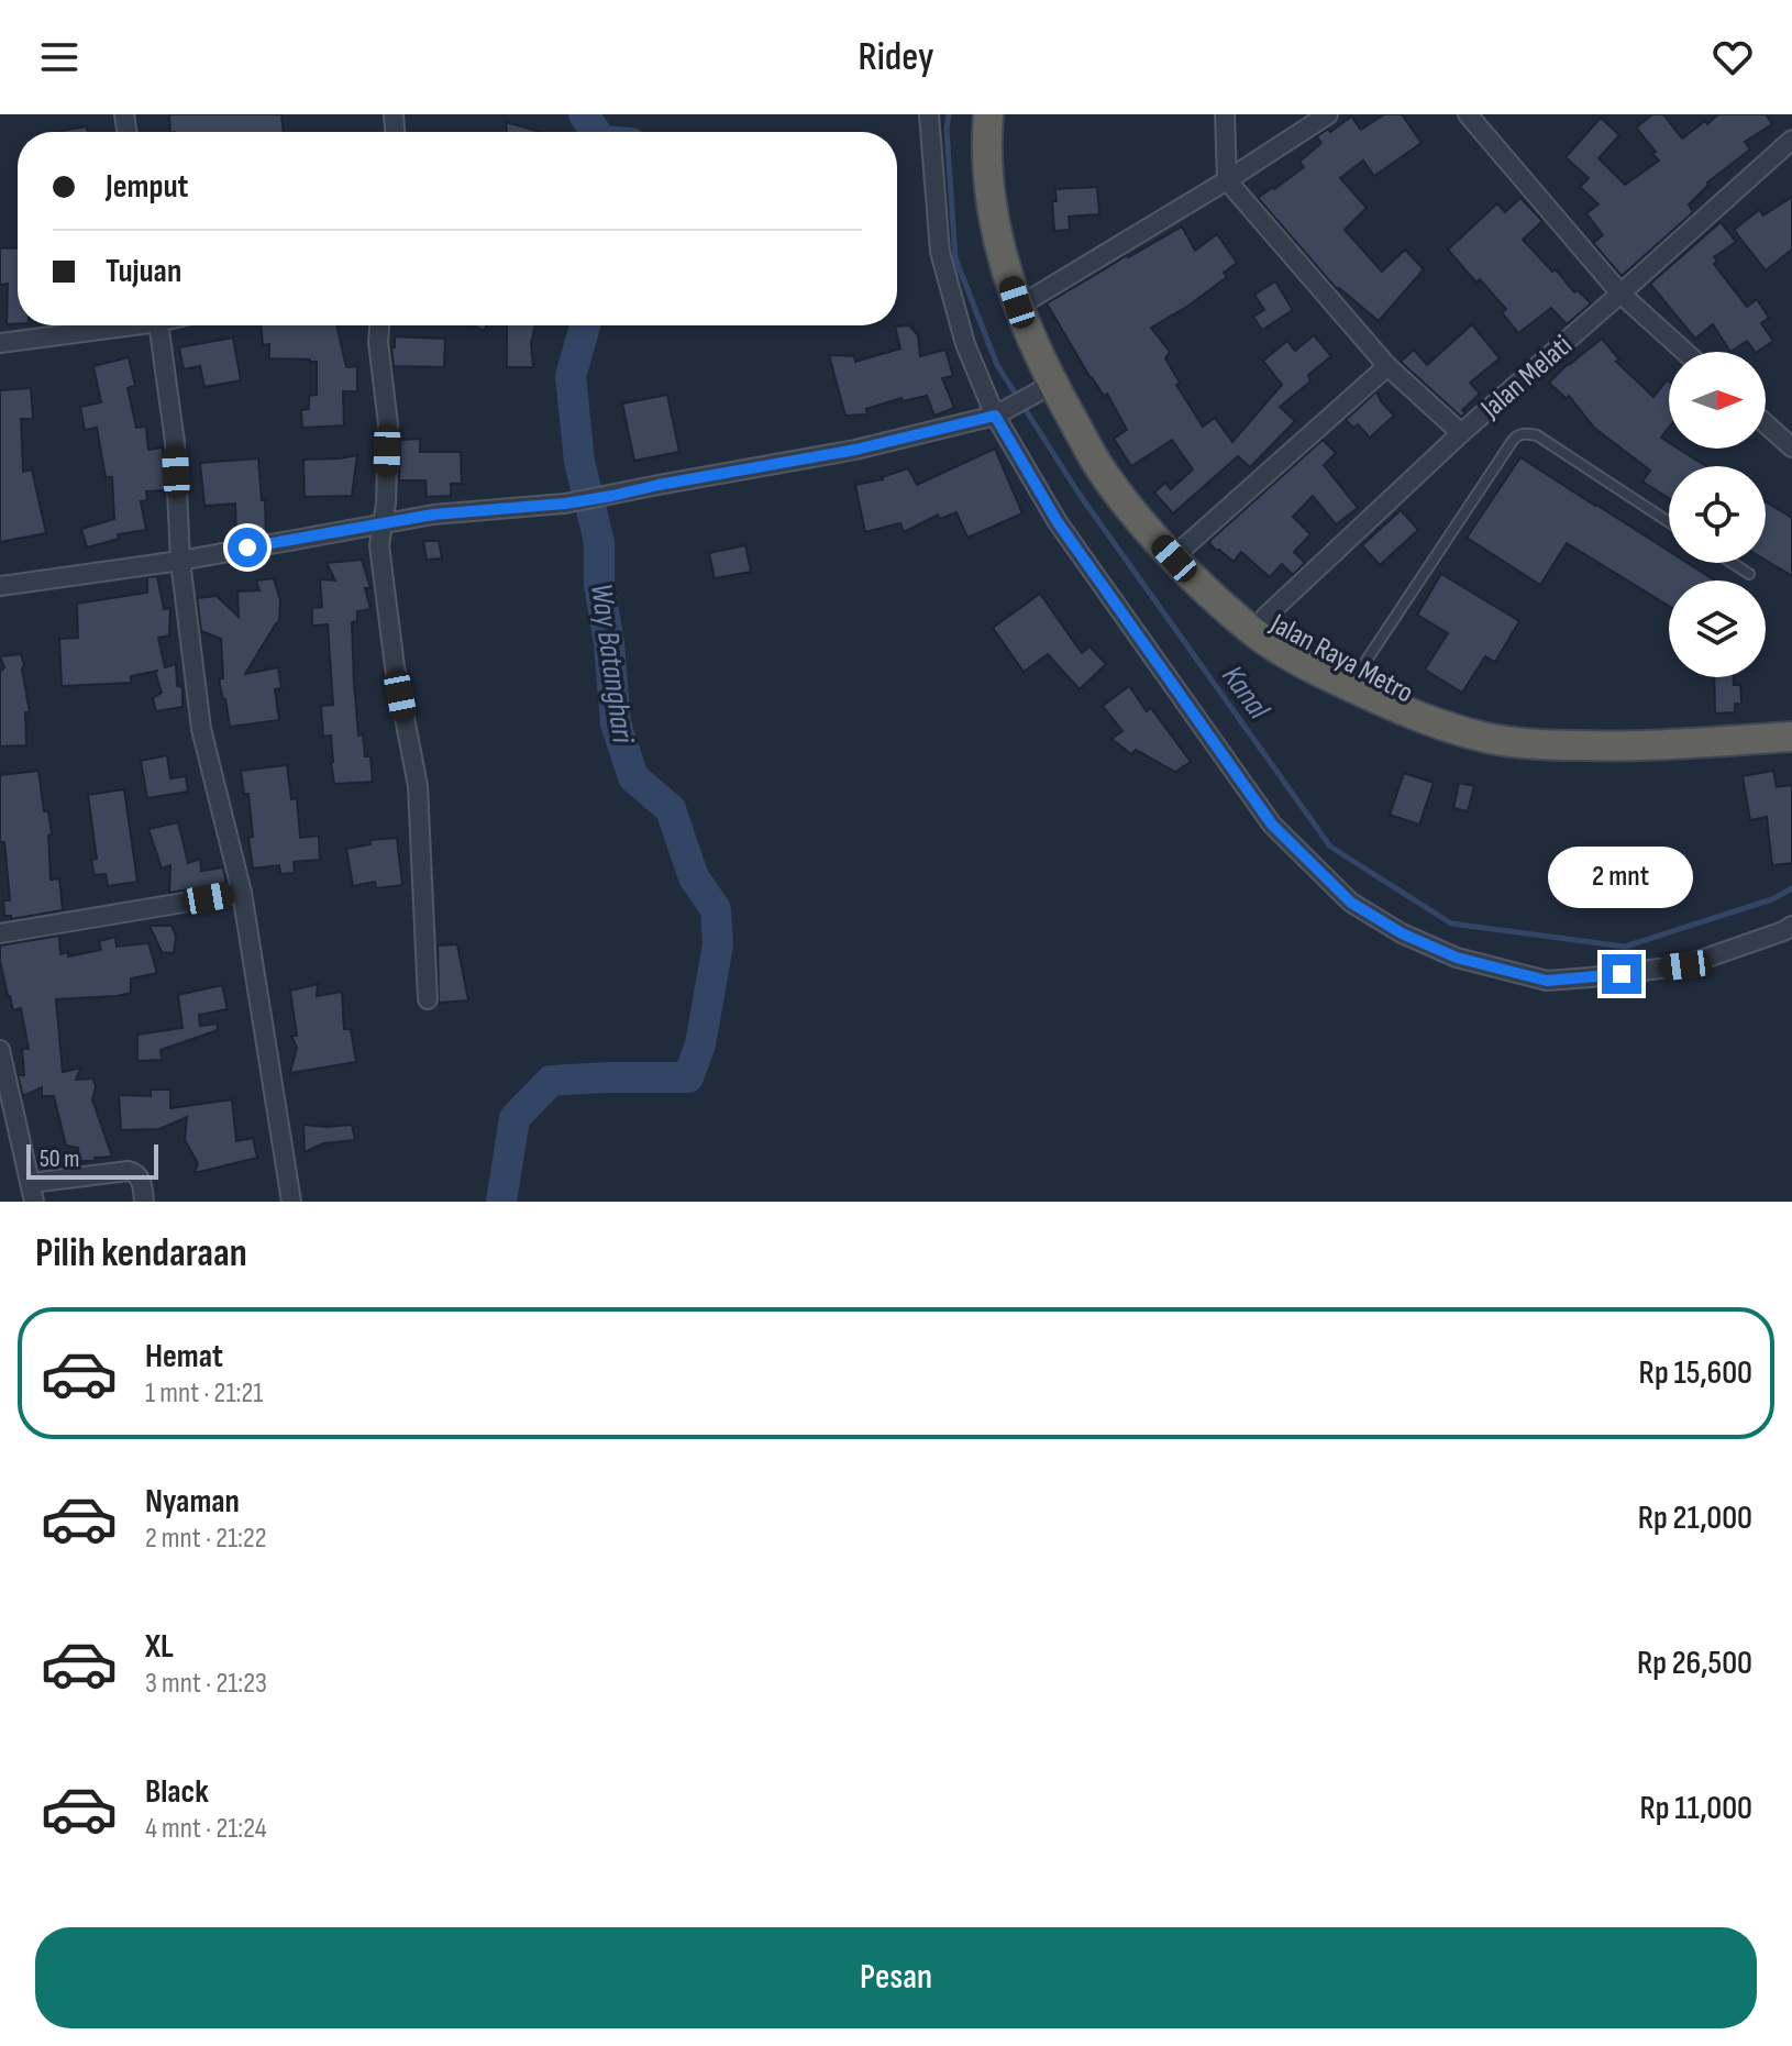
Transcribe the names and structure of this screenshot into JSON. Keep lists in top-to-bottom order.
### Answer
{
  "streets": {
    "highway": ["Jalan Raya Metro"],
    "street": ["Jalan Melati"]
  },
  "crossings": [
    ["Jalan Melati", "Jalan Raya Metro"]
  ],
  "water": ["Way Batanghari", "Kanal"],
  "scale_bar": "50 m",
  "north": "right",
  "page": {
    "header": "Ridey",
    "banner": ["Jemput", "Tujuan"],
    "bubble": "2 mnt",
    "scale": "50 m",
    "heading": "Pilih kendaraan",
    "list": [
      {
        "name": "Hemat",
        "note": "1 mnt · 21:21",
        "value": "Rp 15,600"
      },
      {
        "name": "Nyaman",
        "note": "2 mnt · 21:22",
        "value": "Rp 21,000"
      },
      {
        "name": "XL",
        "note": "3 mnt · 21:23",
        "value": "Rp 26,500"
      },
      {
        "name": "Black",
        "note": "4 mnt · 21:24",
        "value": "Rp 11,000"
      }
    ],
    "buttons": "Pesan"
  }
}
